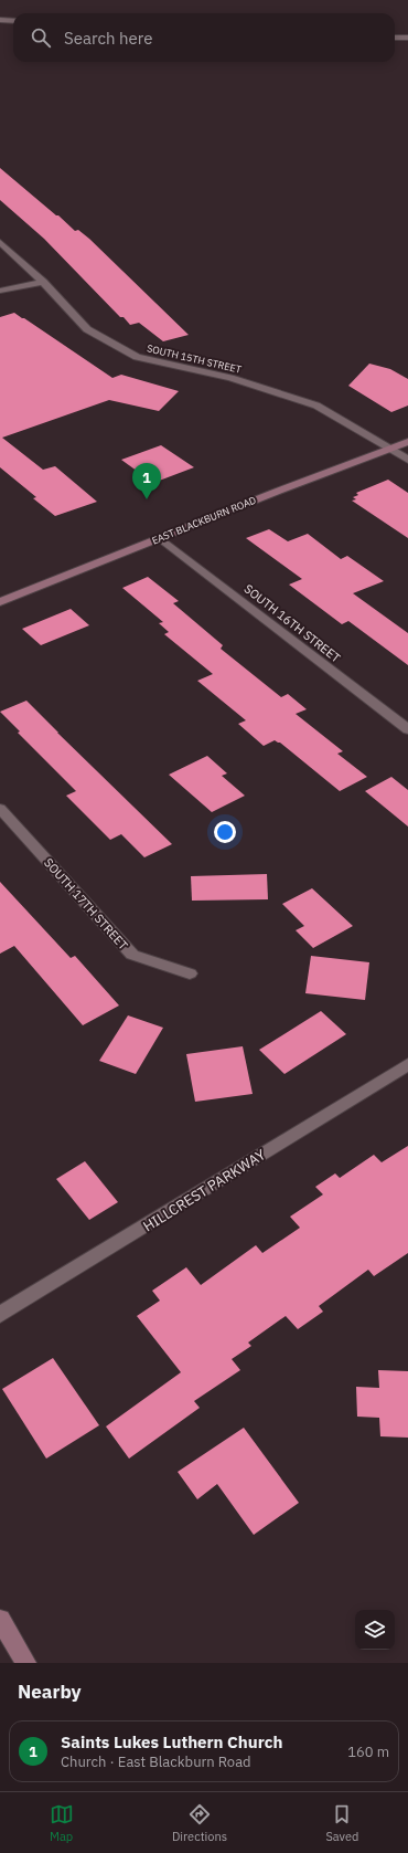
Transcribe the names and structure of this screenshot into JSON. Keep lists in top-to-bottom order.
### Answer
{
  "streets": {
    "street": [
      "SOUTH 15TH STREET",
      "EAST BLACKBURN ROAD",
      "SOUTH 16TH STREET",
      "SOUTH 17TH STREET",
      "HILLCREST PARKWAY"
    ]
  },
  "crossings": [
    ["SOUTH 15TH STREET", "EAST BLACKBURN ROAD"],
    ["EAST BLACKBURN ROAD", "SOUTH 16TH STREET"]
  ],
  "page": {
    "search": "Search here",
    "pins": "1",
    "heading": "Nearby",
    "list": [
      {
        "mark": "1",
        "name": "Saints Lukes Luthern Church",
        "note": "Church · East Blackburn Road",
        "value": "160 m"
      }
    ],
    "nav": ["Map", "Directions", "Saved"]
  }
}
